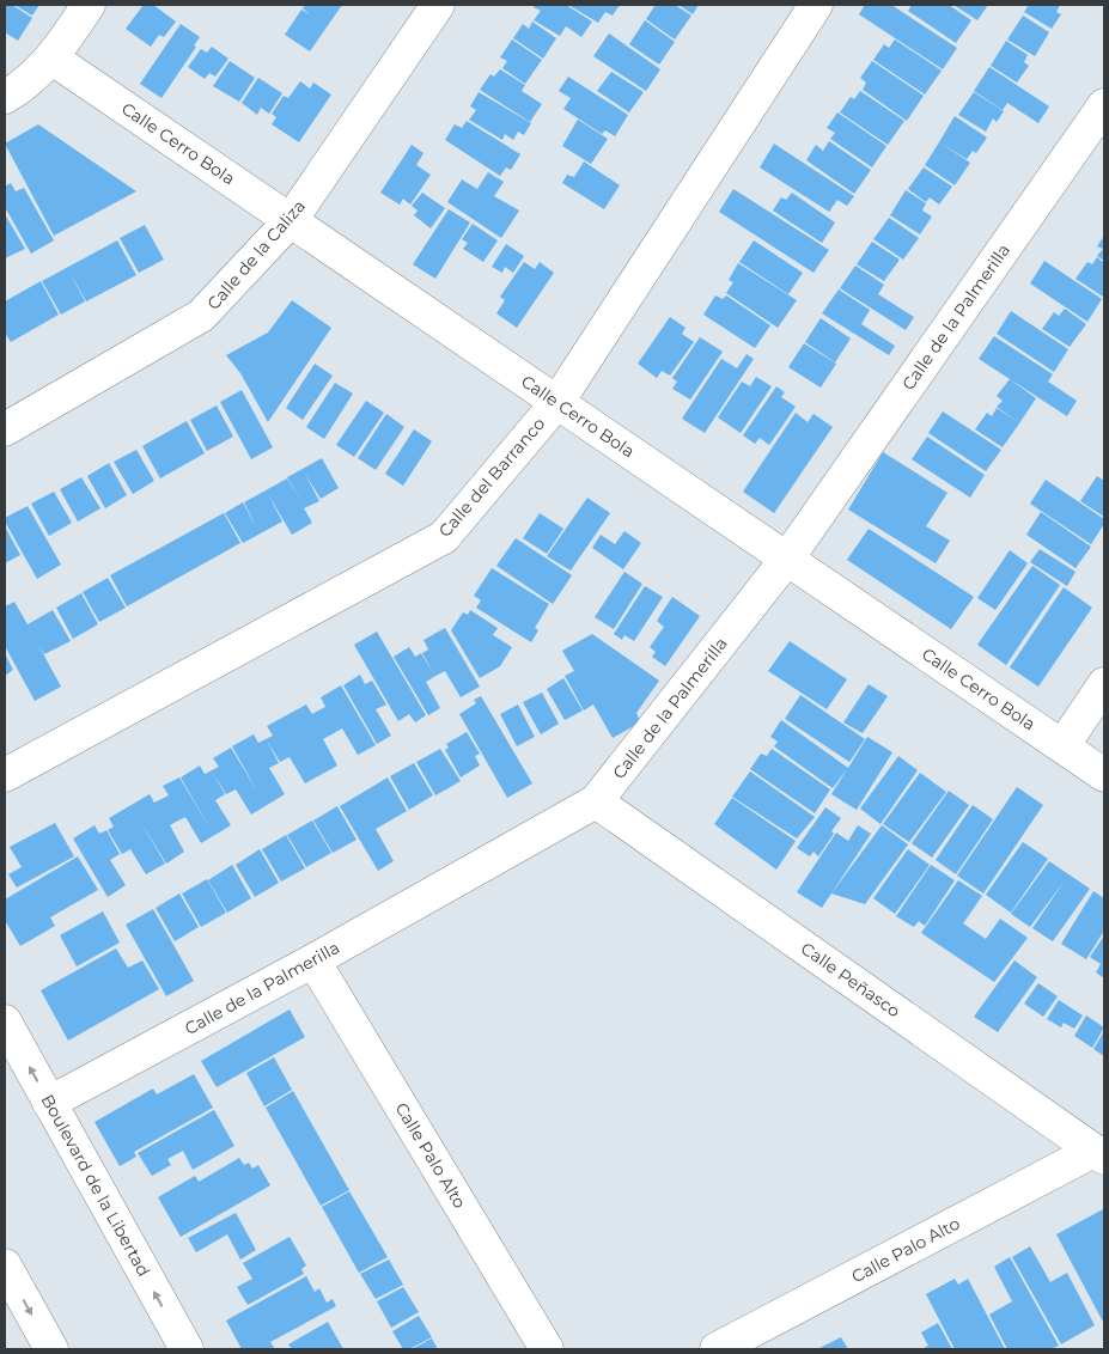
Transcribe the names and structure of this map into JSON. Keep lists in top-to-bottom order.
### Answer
{
  "streets": {
    "street": [
      "Calle Cerro Bola",
      "Calle de la Caliza",
      "Calle de la Palmerilla",
      "Calle del Barranco",
      "Calle Peñasco",
      "Calle Palo Alto",
      "Boulevard de la Libertad"
    ]
  },
  "crossings": [
    ["Calle Cerro Bola", "Calle de la Caliza"],
    ["Calle Cerro Bola", "Calle de la Palmerilla"],
    ["Calle Cerro Bola", "Calle del Barranco"],
    ["Calle de la Palmerilla", "Calle Peñasco"],
    ["Calle de la Palmerilla", "Calle Palo Alto"],
    ["Calle de la Palmerilla", "Boulevard de la Libertad"],
    ["Calle Peñasco", "Calle Palo Alto"]
  ],
  "one_way": ["Boulevard de la Libertad"]
}
